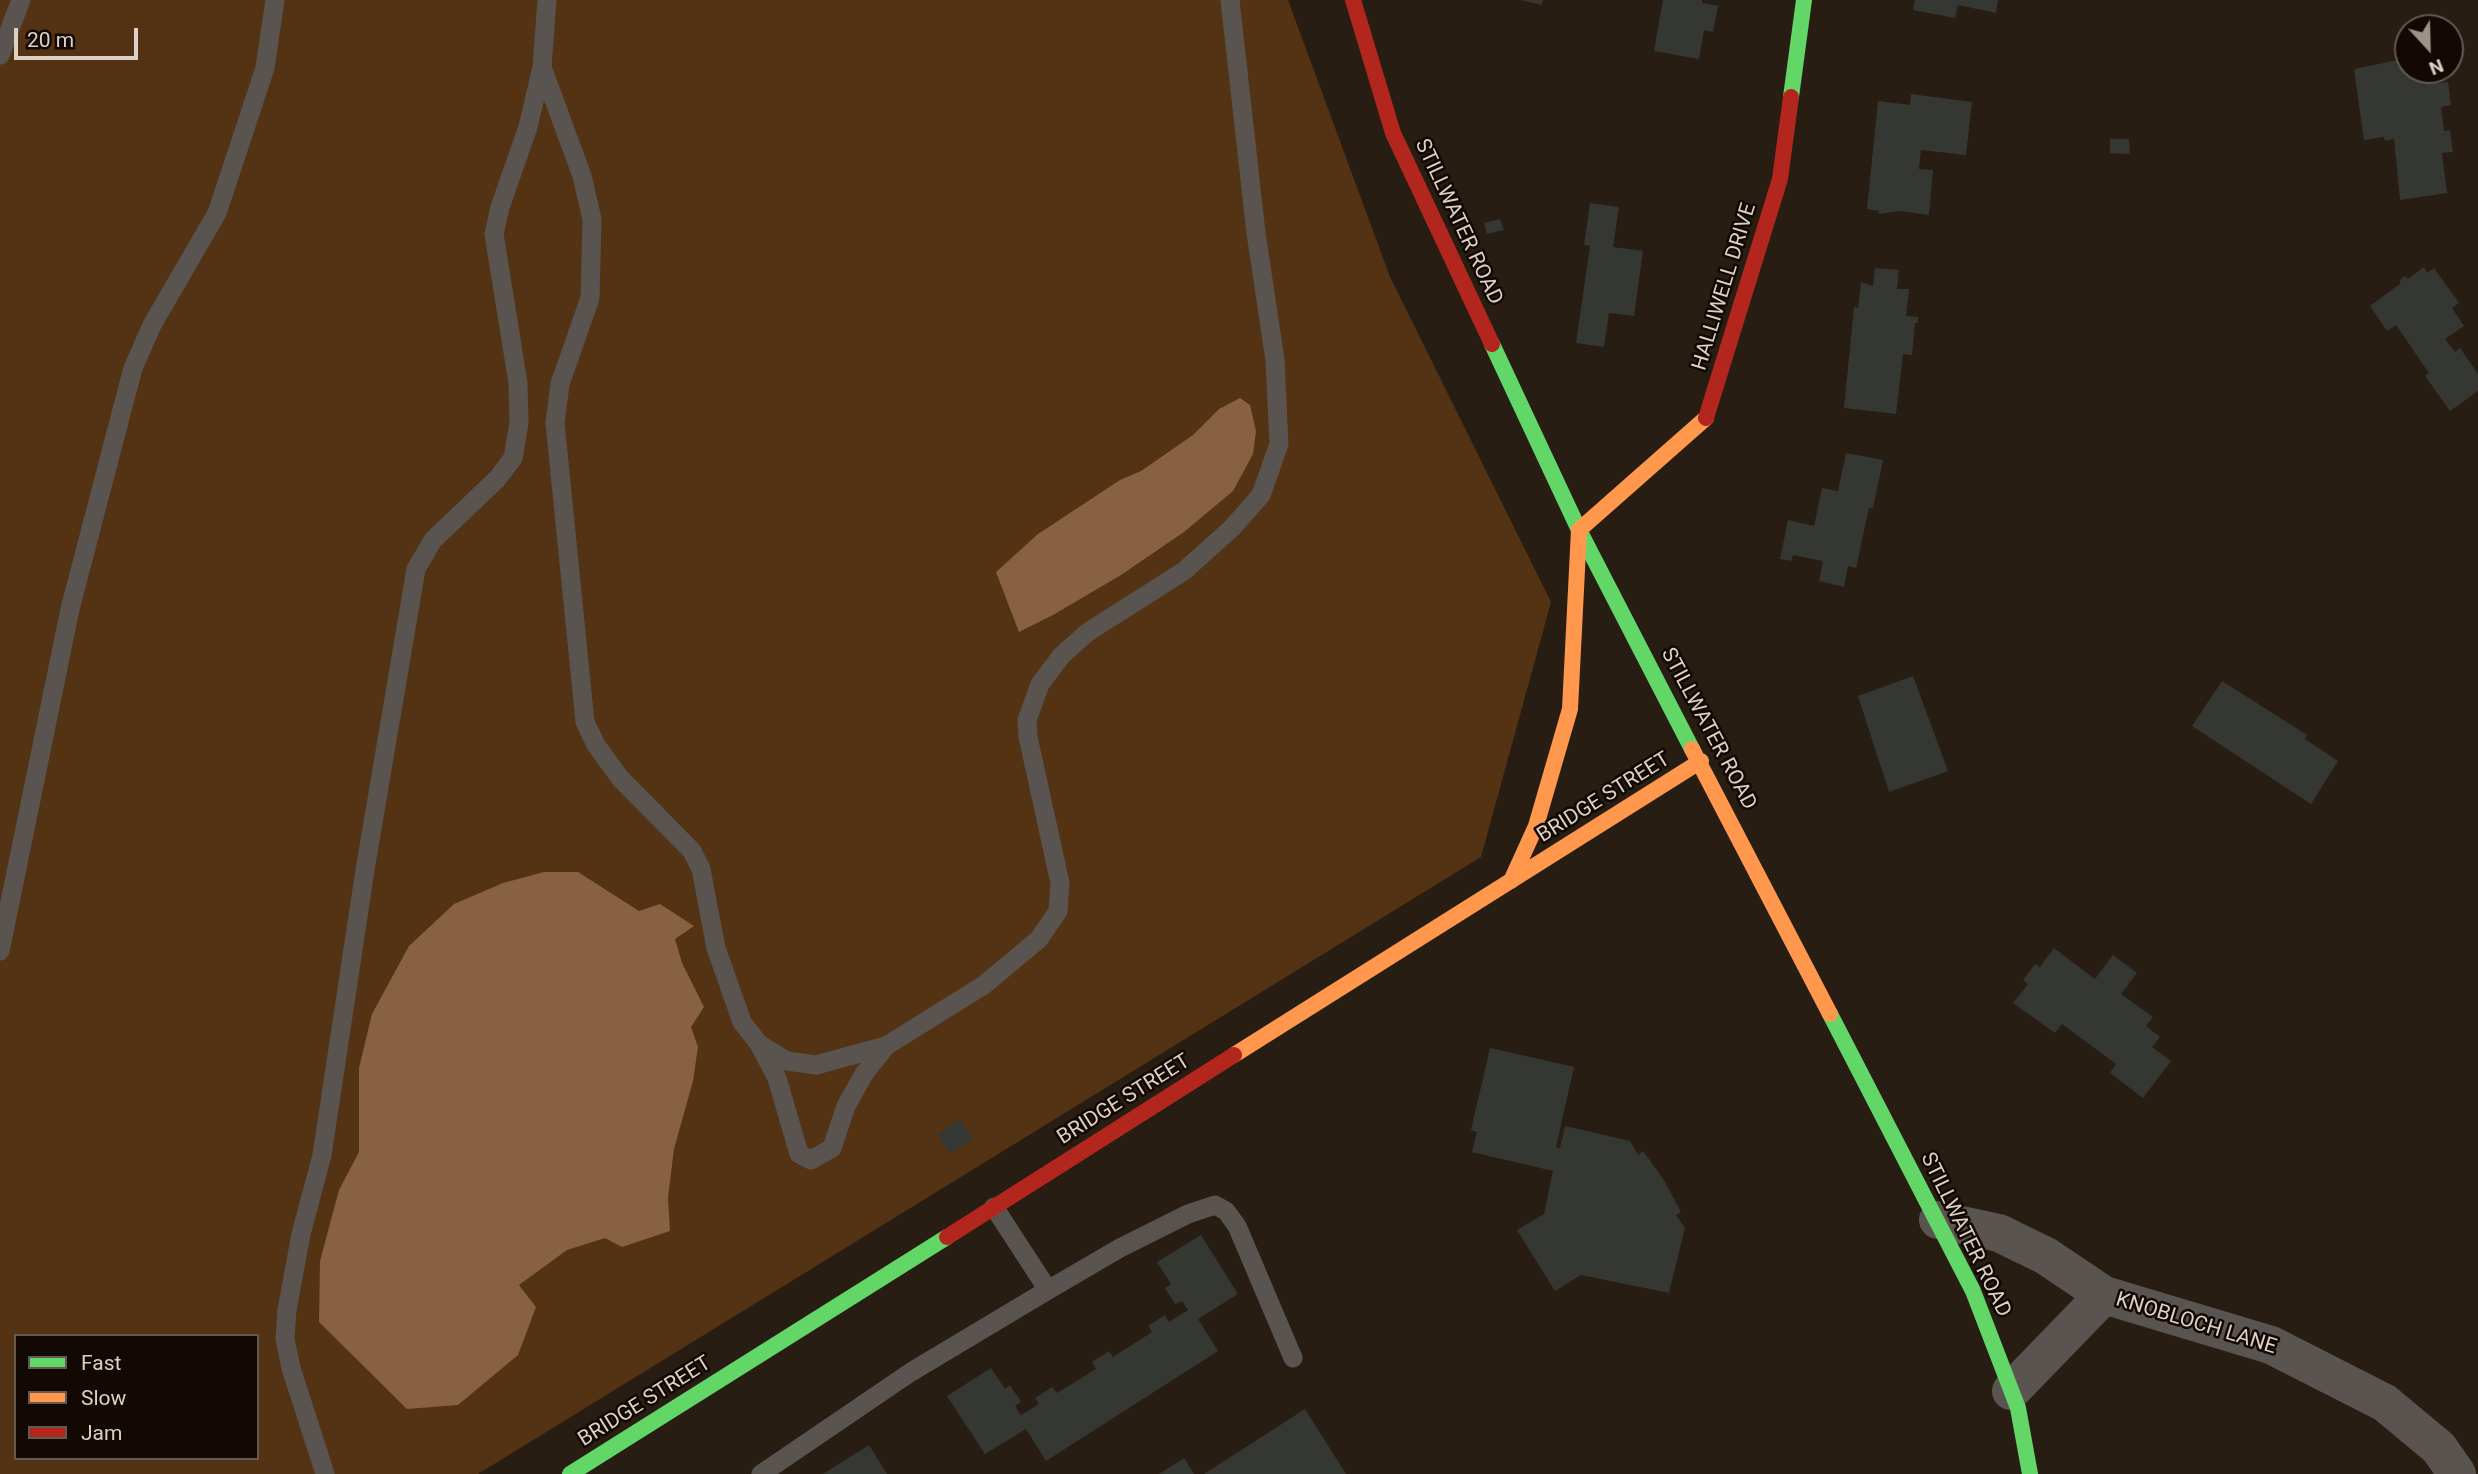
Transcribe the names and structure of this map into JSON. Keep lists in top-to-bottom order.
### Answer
{
  "streets": {
    "main road": ["STILLWATER ROAD", "HALLIWELL DRIVE", "BRIDGE STREET"],
    "street": ["KNOBLOCH LANE"]
  },
  "crossings": [
    ["STILLWATER ROAD", "HALLIWELL DRIVE"],
    ["STILLWATER ROAD", "BRIDGE STREET"],
    ["STILLWATER ROAD", "KNOBLOCH LANE"]
  ],
  "legend": ["Fast", "Slow", "Jam"],
  "scale_bar": "20 m",
  "north": "bottom"
}
